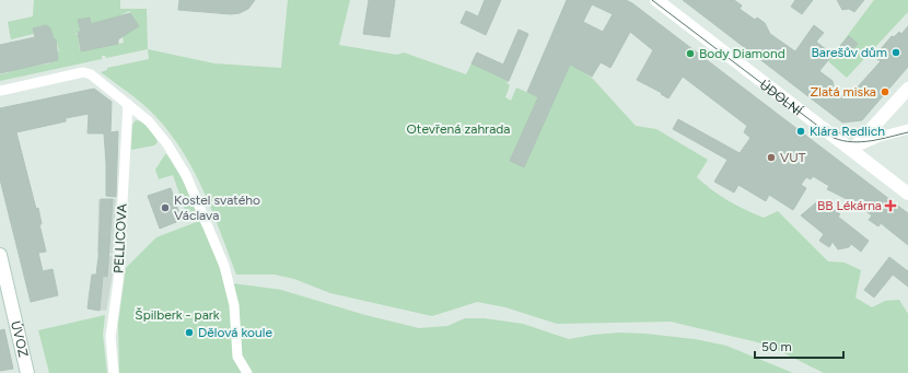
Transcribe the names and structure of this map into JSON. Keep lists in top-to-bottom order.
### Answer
{
  "streets": {
    "street": ["ÚDOLNÍ", "PELLICOVA", "ÚVOZ"]
  },
  "parks": ["Otevřená zahrada", "Špilberk - park"],
  "places": {
    "other": [
      "Barešův dům",
      "Body Diamond",
      "Zlatá miska",
      "Klára Redlich",
      "VUT",
      "Kostel svatého Václava",
      "Dělová koule"
    ],
    "health": ["BB Lékárna"]
  },
  "scale_bar": "50 m"
}
